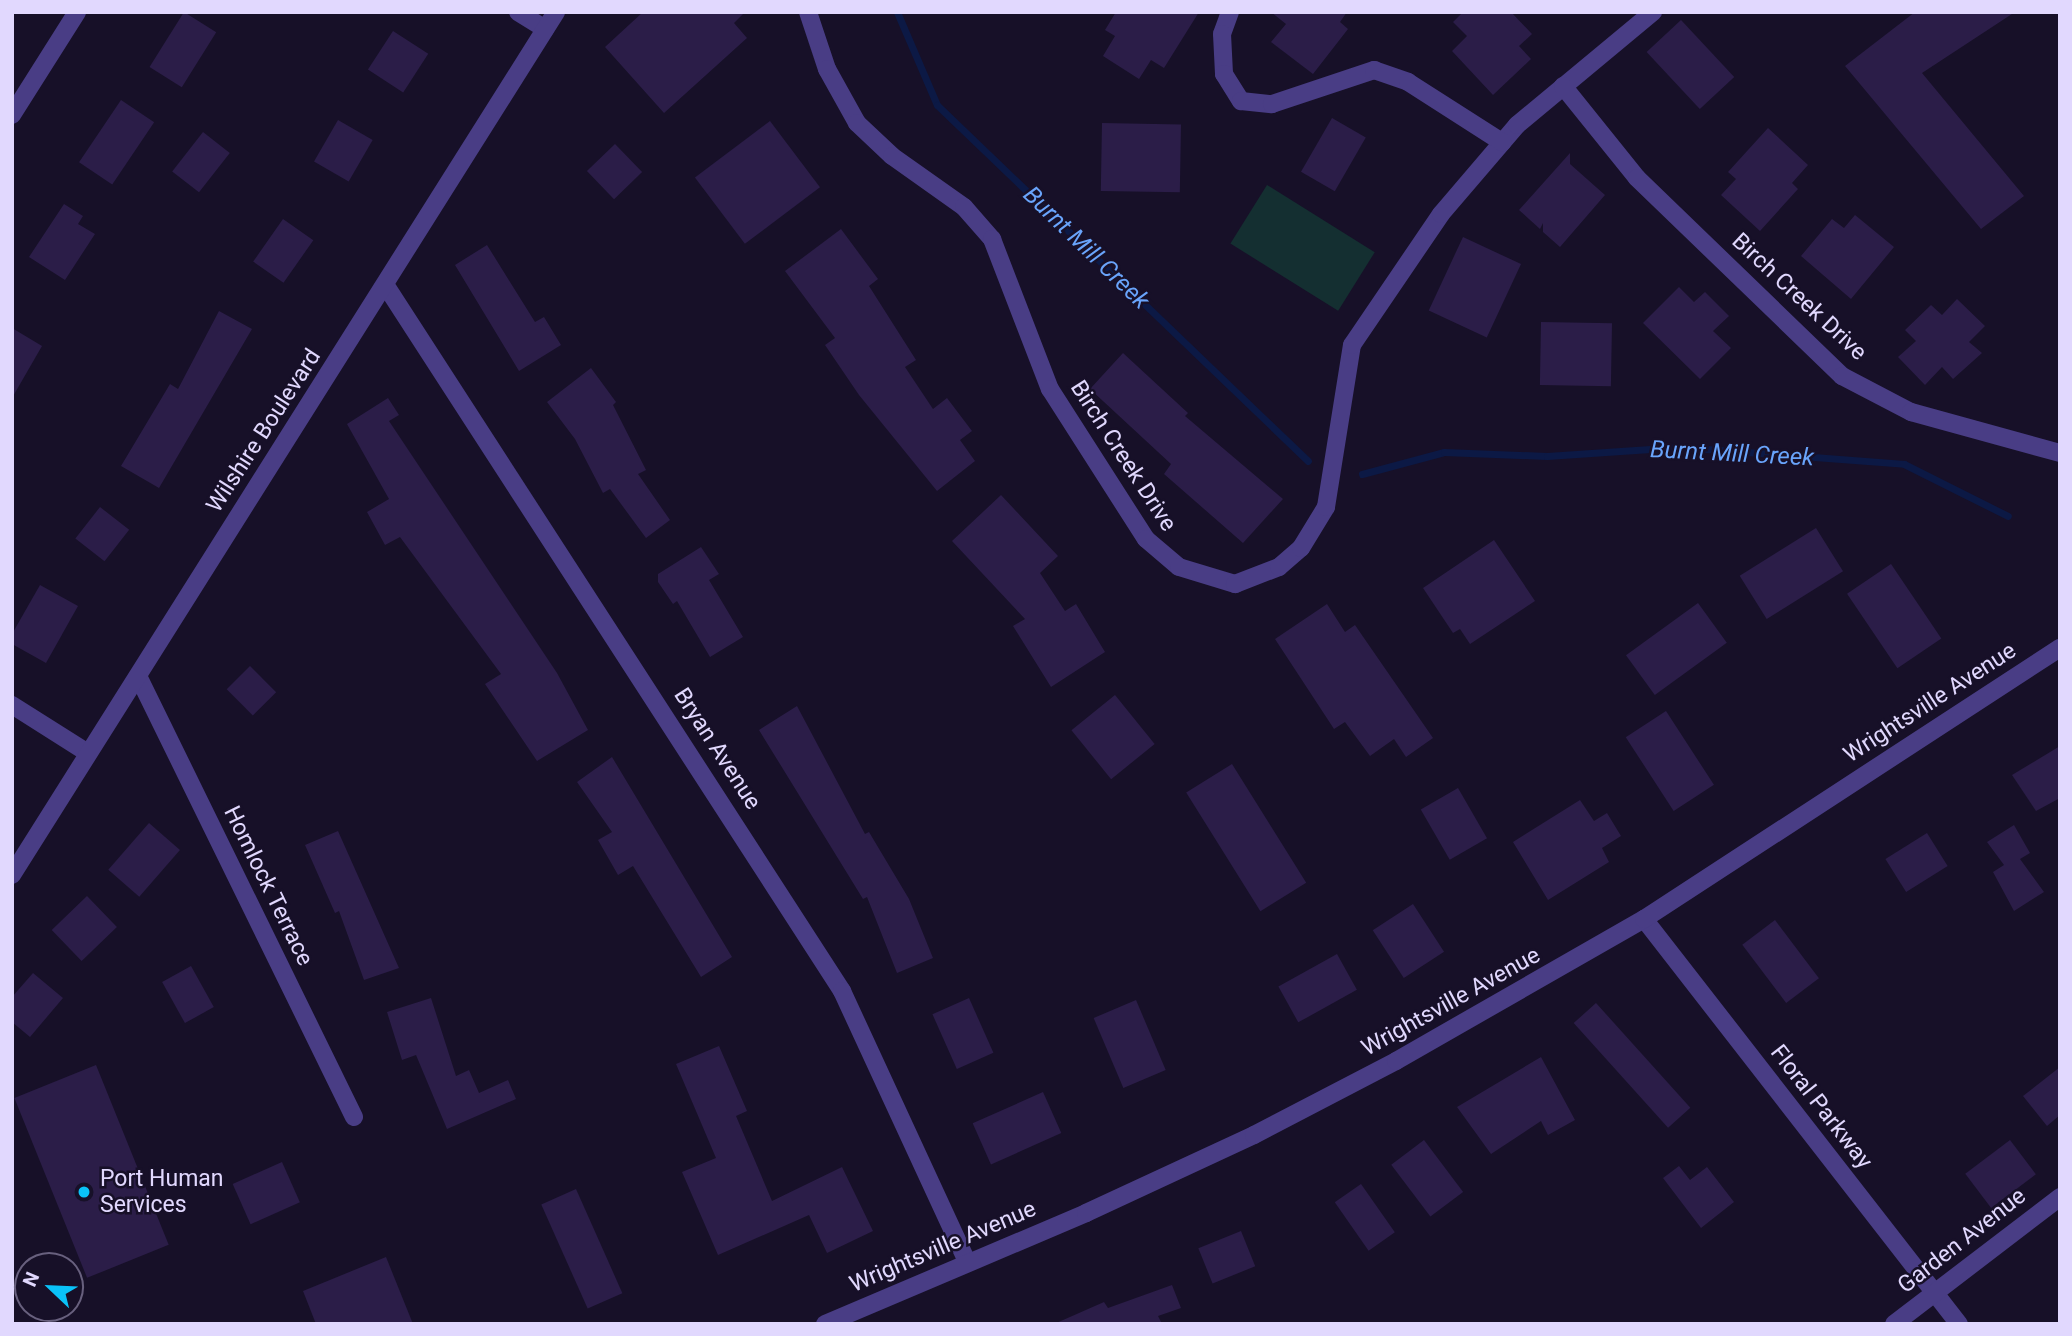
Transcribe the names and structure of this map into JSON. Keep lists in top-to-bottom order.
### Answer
{
  "streets": {
    "street": [
      "Birch Creek Drive",
      "Wilshire Boulevard",
      "Wrightsville Avenue",
      "Bryan Avenue",
      "Homlock Terrace",
      "Floral Parkway",
      "Garden Avenue"
    ]
  },
  "crossings": [
    ["Wilshire Boulevard", "Bryan Avenue"],
    ["Wilshire Boulevard", "Homlock Terrace"],
    ["Wrightsville Avenue", "Bryan Avenue"],
    ["Wrightsville Avenue", "Floral Parkway"],
    ["Floral Parkway", "Garden Avenue"]
  ],
  "water": ["Burnt Mill Creek"],
  "places": ["Port Human Services"],
  "north": "top left"
}
